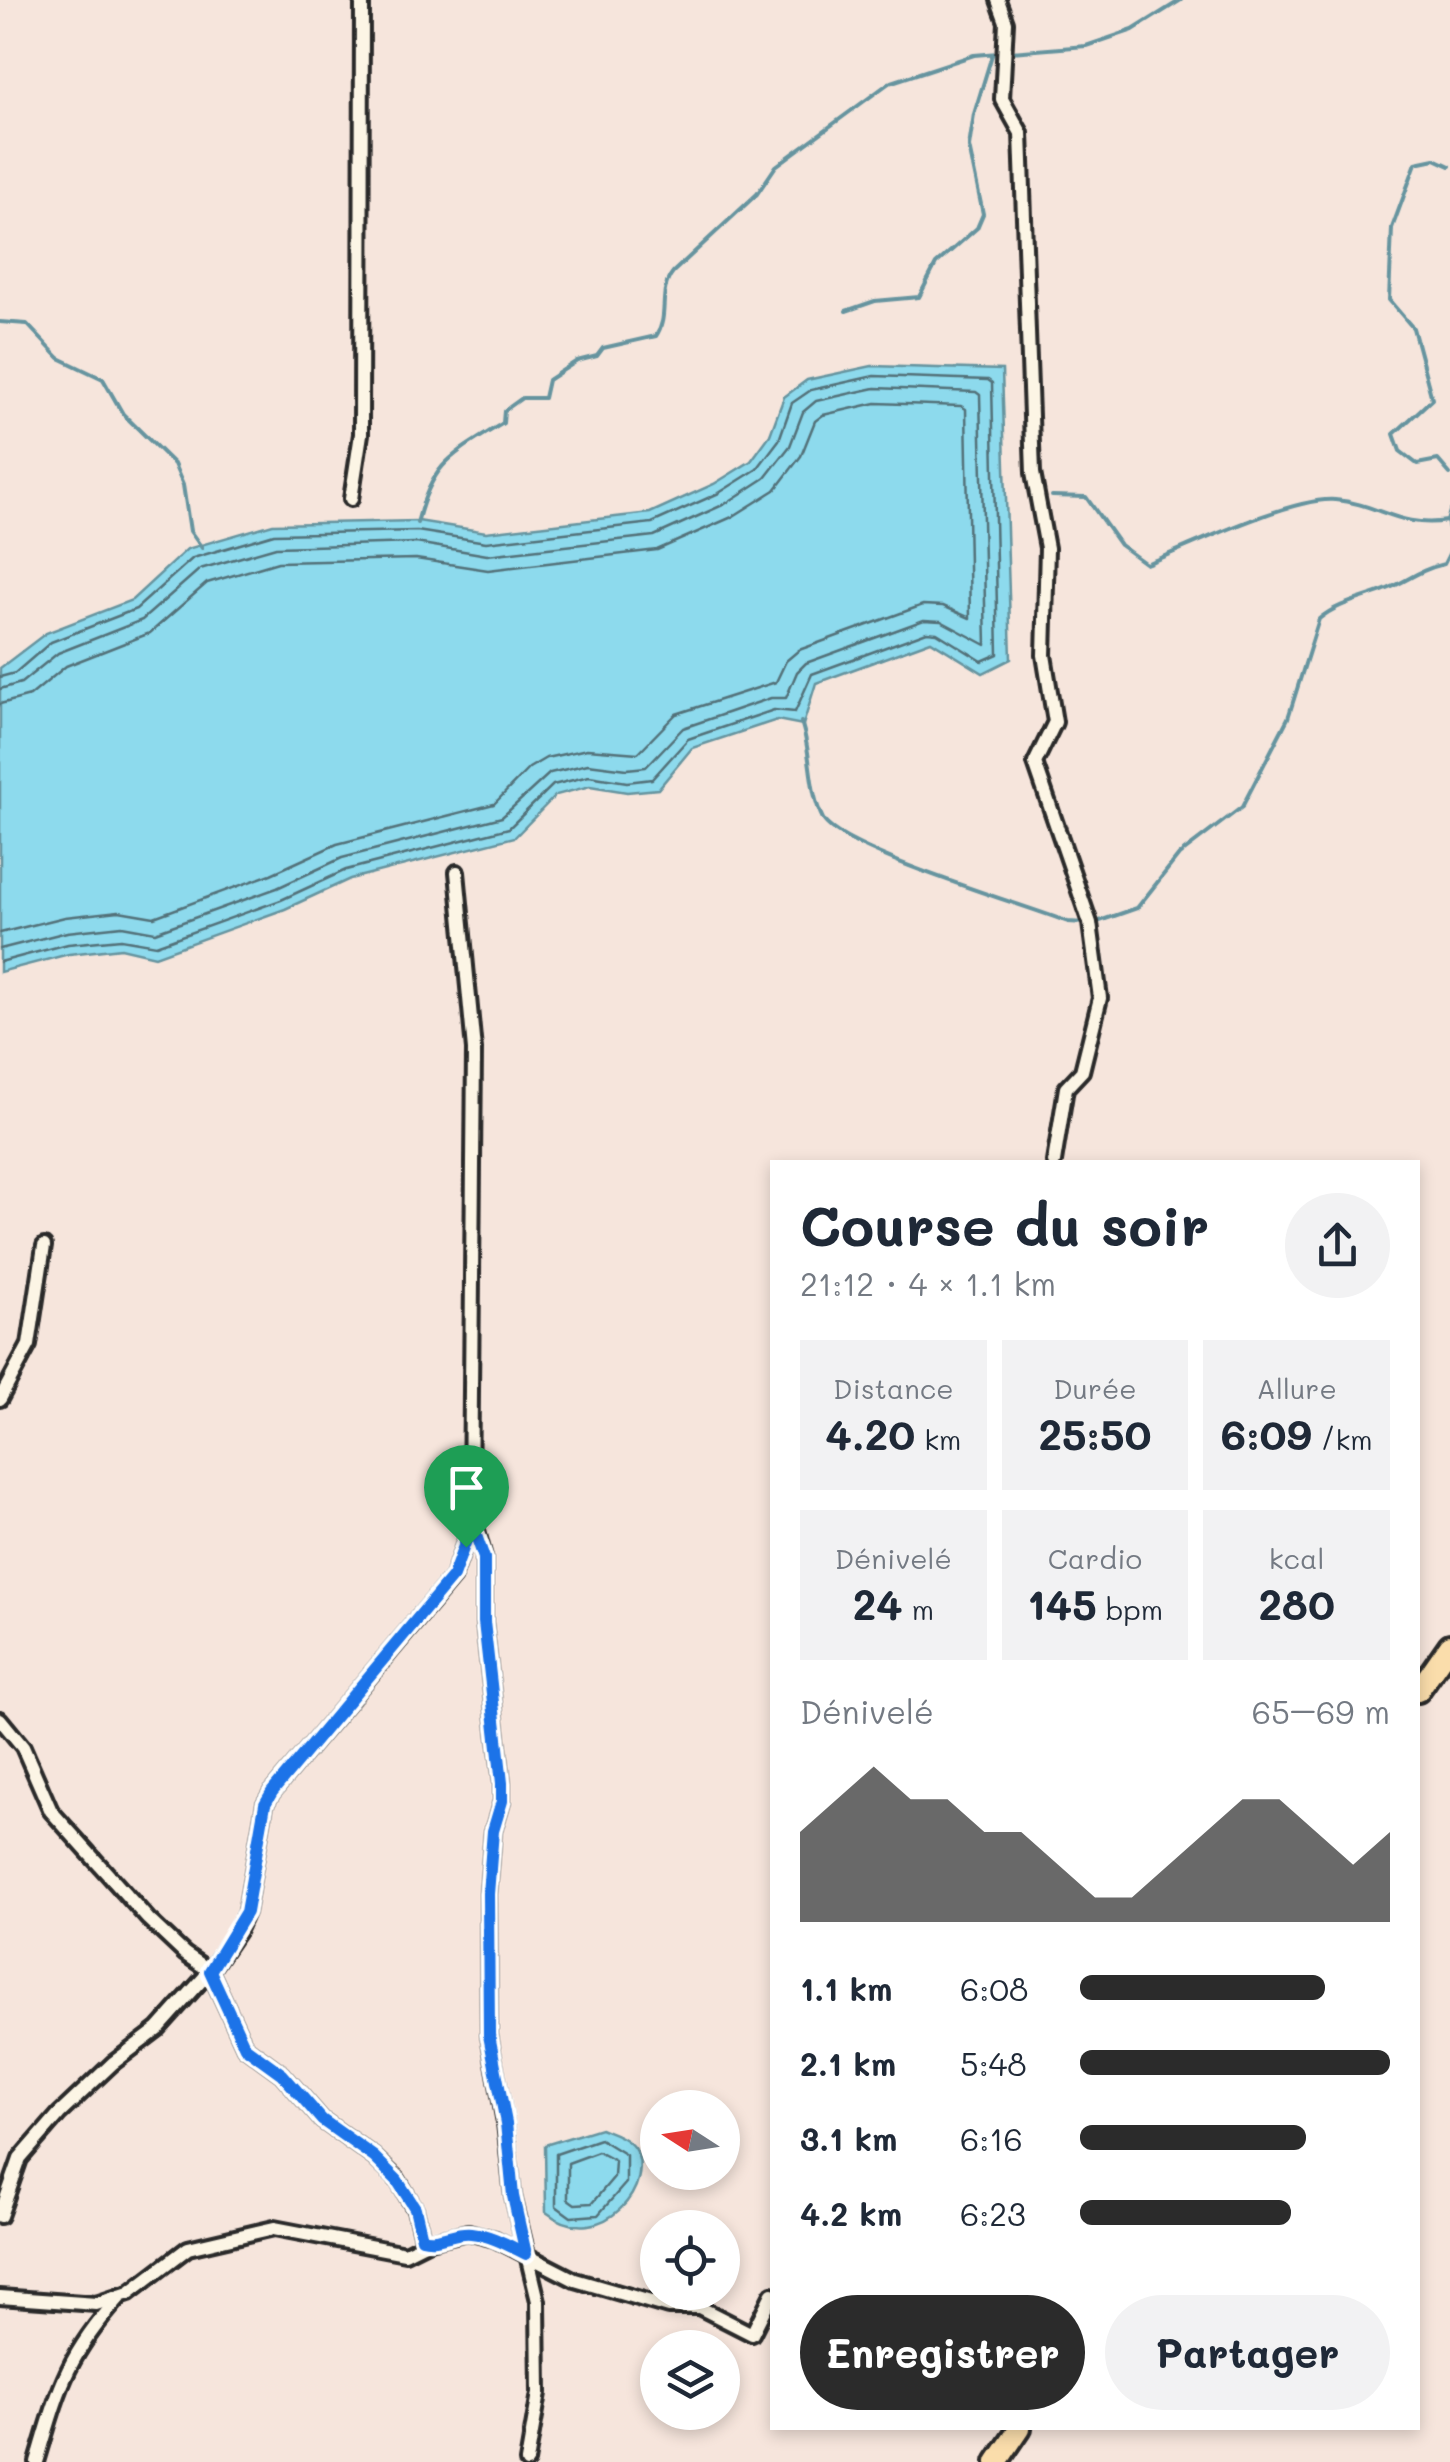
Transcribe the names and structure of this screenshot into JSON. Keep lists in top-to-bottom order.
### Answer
{
  "north": "left",
  "page": {
    "heading": ["Course du soir", "21:12 · 4 × 1.1 km"],
    "stats": [
      ["Distance", "4.20 km"],
      ["Durée", "25:50"],
      ["Allure", "6:09 /km"],
      ["Dénivelé", "24 m"],
      ["Cardio", "145 bpm"],
      ["kcal", "280"]
    ],
    "chart": ["Dénivelé", "65–69 m"],
    "list": [
      {
        "name": "1.1 km",
        "note": "6:08"
      },
      {
        "name": "2.1 km",
        "note": "5:48"
      },
      {
        "name": "3.1 km",
        "note": "6:16"
      },
      {
        "name": "4.2 km",
        "note": "6:23"
      }
    ],
    "buttons": ["Enregistrer", "Partager"]
  }
}
